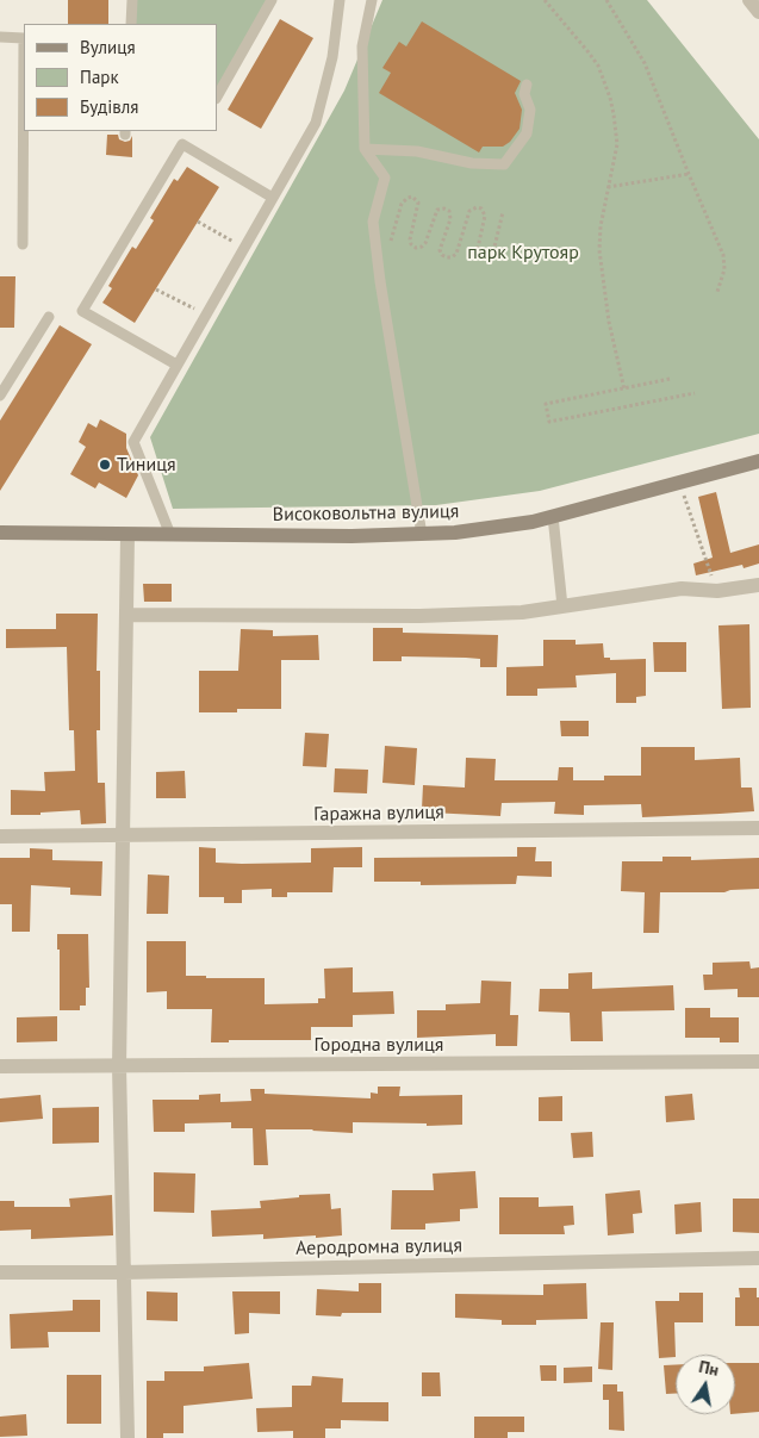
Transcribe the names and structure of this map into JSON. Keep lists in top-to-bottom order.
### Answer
{
  "streets": {
    "main road": ["Високовольтна вулиця"],
    "street": ["Гаражна вулиця", "Городна вулиця", "Аеродромна вулиця"]
  },
  "parks": ["парк Крутояр"],
  "places": ["Тиниця"],
  "legend": ["Вулиця", "Парк", "Будівля"],
  "north": "top"
}
